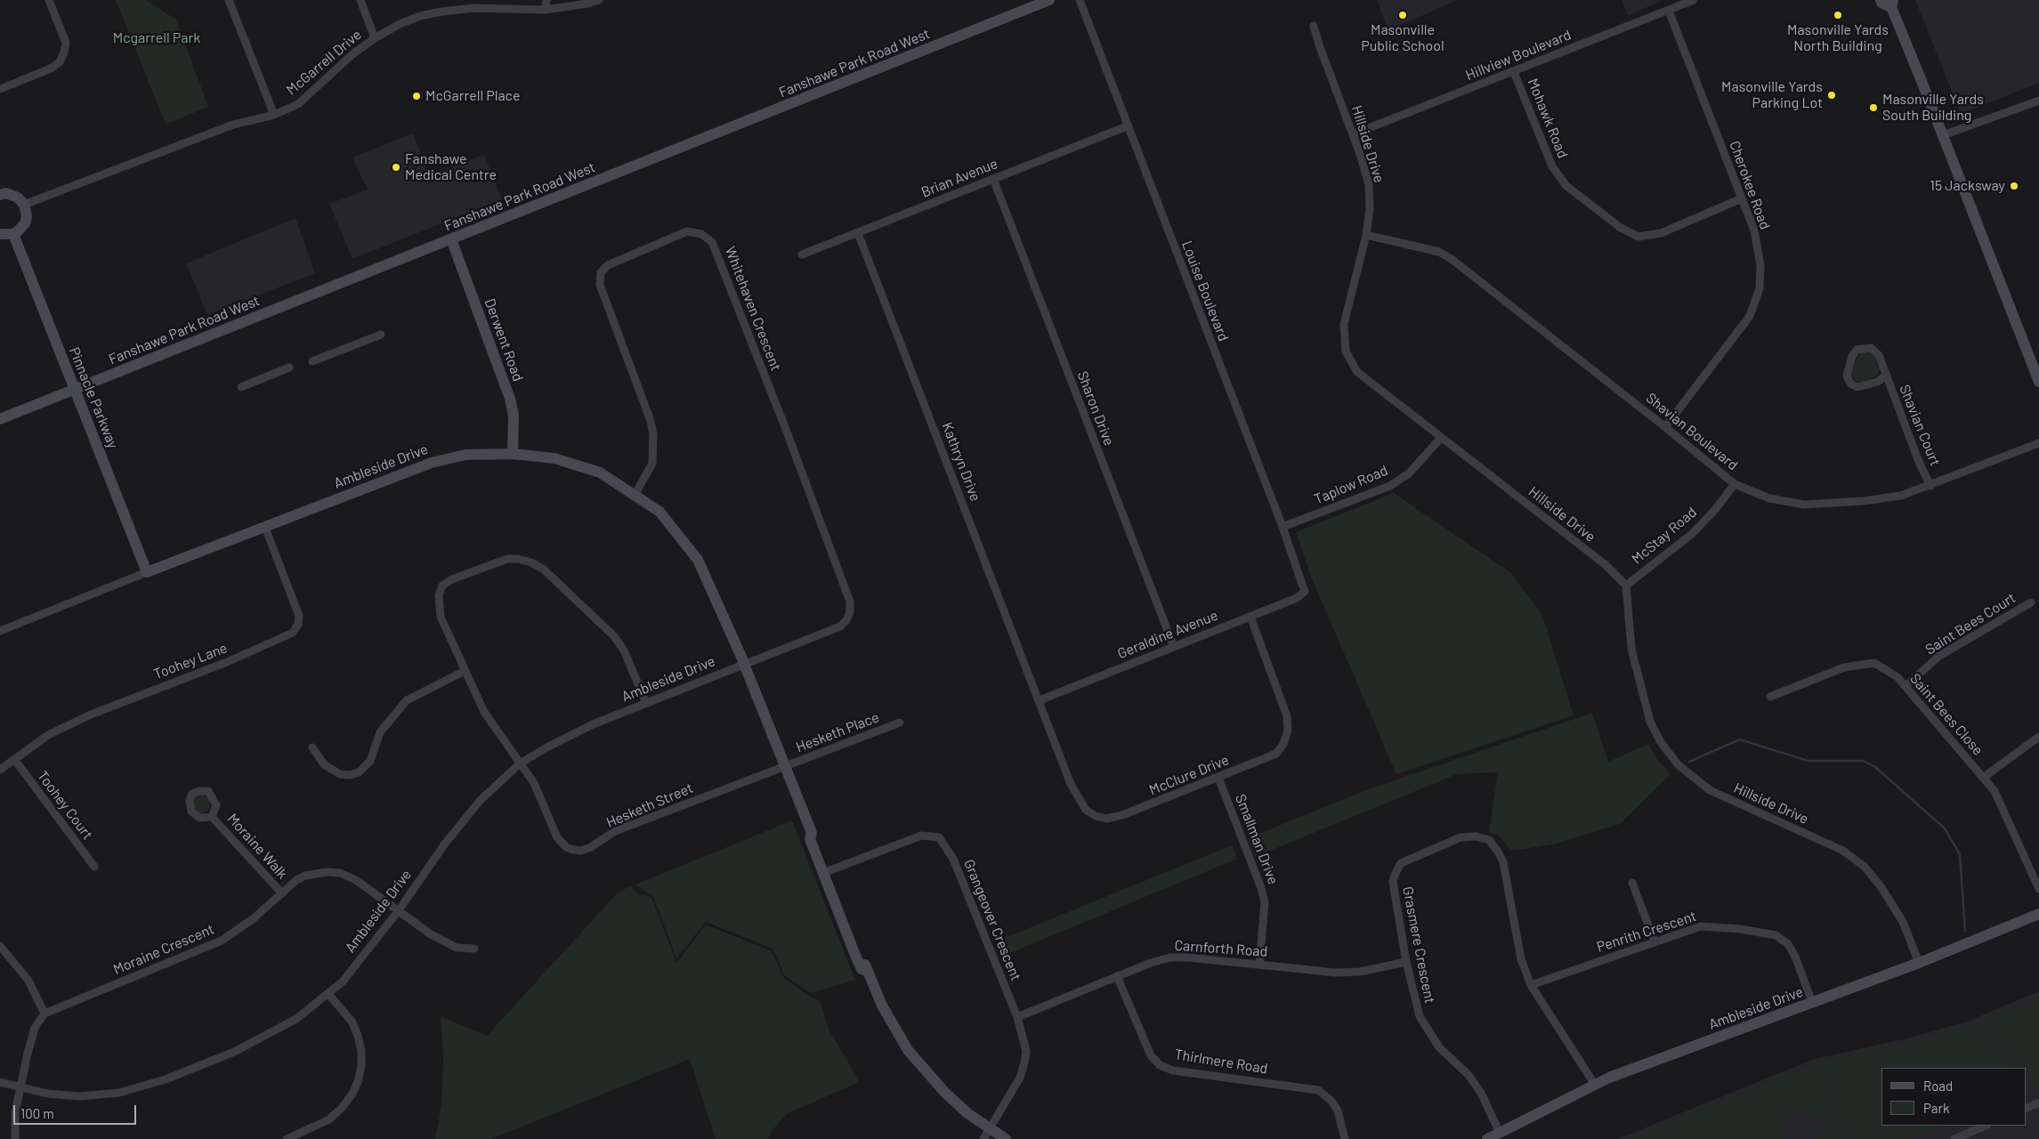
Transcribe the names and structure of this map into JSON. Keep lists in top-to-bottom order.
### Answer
{
  "streets": {
    "street": [
      "Hillview Boulevard",
      "McGarrell Drive",
      "Fanshawe Park Road West",
      "Mohawk Road",
      "Hillside Drive",
      "Brian Avenue",
      "Cherokee Road",
      "Louise Boulevard",
      "Whitehaven Crescent",
      "Derwent Road",
      "Pinnacle Parkway",
      "Sharon Drive",
      "Shavian Court",
      "Shavian Boulevard",
      "Kathryn Drive",
      "Ambleside Drive",
      "Taplow Road",
      "McStay Road",
      "Saint Bees Court",
      "Geraldine Avenue",
      "Toohey Lane",
      "Saint Bees Close",
      "Hesketh Place",
      "McClure Drive",
      "Toohey Court",
      "Hesketh Street",
      "Smallman Drive",
      "Moraine Walk",
      "Grangeover Crescent",
      "Penrith Crescent",
      "Grasmere Crescent",
      "Carnforth Road",
      "Moraine Crescent",
      "Thirlmere Road"
    ]
  },
  "crossings": [
    ["Hillview Boulevard", "Mohawk Road"],
    ["Hillview Boulevard", "Hillside Drive"],
    ["Hillview Boulevard", "Cherokee Road"],
    ["Fanshawe Park Road West", "Derwent Road"],
    ["Fanshawe Park Road West", "Pinnacle Parkway"],
    ["Mohawk Road", "Cherokee Road"],
    ["Hillside Drive", "Shavian Boulevard"],
    ["Hillside Drive", "Ambleside Drive"],
    ["Hillside Drive", "Taplow Road"],
    ["Hillside Drive", "McStay Road"],
    ["Brian Avenue", "Louise Boulevard"],
    ["Brian Avenue", "Sharon Drive"],
    ["Brian Avenue", "Kathryn Drive"],
    ["Cherokee Road", "Shavian Boulevard"],
    ["Louise Boulevard", "Taplow Road"],
    ["Louise Boulevard", "Geraldine Avenue"],
    ["Whitehaven Crescent", "Ambleside Drive"],
    ["Derwent Road", "Ambleside Drive"],
    ["Pinnacle Parkway", "Ambleside Drive"],
    ["Sharon Drive", "Geraldine Avenue"],
    ["Shavian Court", "Shavian Boulevard"],
    ["Shavian Boulevard", "McStay Road"],
    ["Kathryn Drive", "Geraldine Avenue"],
    ["Kathryn Drive", "McClure Drive"],
    ["Ambleside Drive", "Toohey Lane"],
    ["Ambleside Drive", "Hesketh Place"],
    ["Ambleside Drive", "Hesketh Street"],
    ["Ambleside Drive", "Grangeover Crescent"],
    ["Ambleside Drive", "Penrith Crescent"],
    ["Ambleside Drive", "Grasmere Crescent"],
    ["Ambleside Drive", "Moraine Crescent"],
    ["Saint Bees Court", "Saint Bees Close"],
    ["Geraldine Avenue", "McClure Drive"],
    ["Toohey Lane", "Toohey Court"],
    ["Hesketh Place", "Hesketh Street"],
    ["McClure Drive", "Smallman Drive"],
    ["Smallman Drive", "Carnforth Road"],
    ["Moraine Walk", "Moraine Crescent"],
    ["Grangeover Crescent", "Carnforth Road"],
    ["Penrith Crescent", "Grasmere Crescent"],
    ["Grasmere Crescent", "Carnforth Road"],
    ["Carnforth Road", "Thirlmere Road"]
  ],
  "parks": ["Mcgarrell Park"],
  "places": [
    "Masonville Public School",
    "Masonville Yards North Building",
    "Masonville Yards Parking Lot",
    "McGarrell Place",
    "Masonville Yards South Building",
    "Fanshawe Medical Centre",
    "15 Jacksway"
  ],
  "legend": ["Road", "Park"],
  "scale_bar": "100 m"
}
